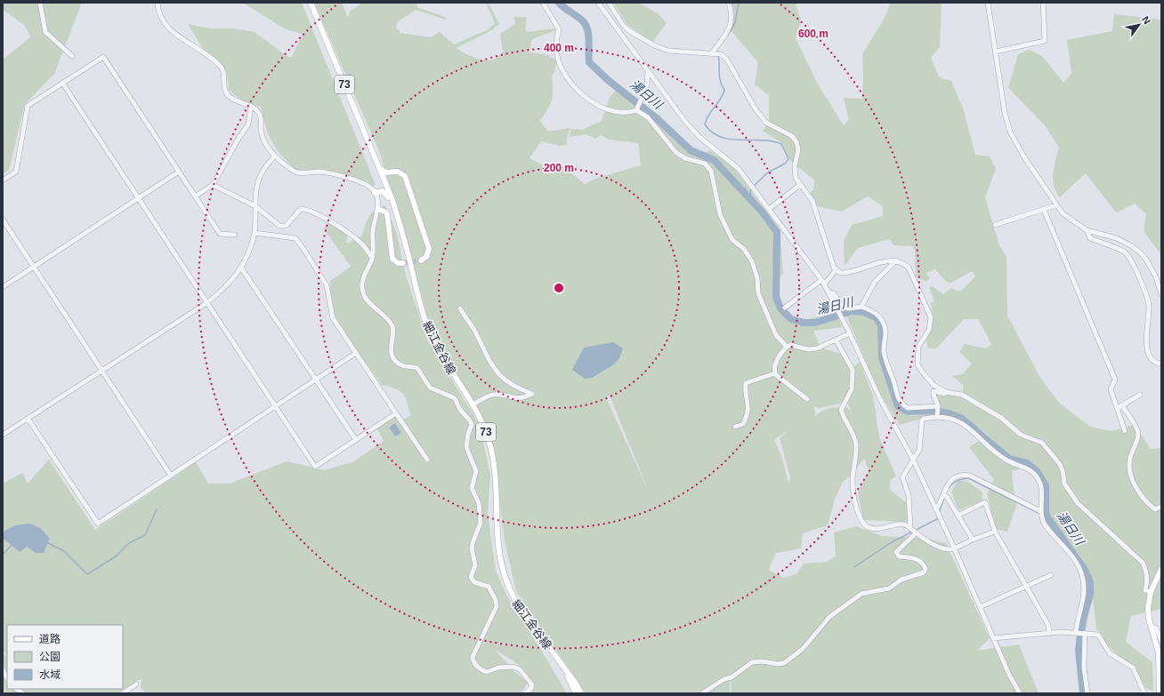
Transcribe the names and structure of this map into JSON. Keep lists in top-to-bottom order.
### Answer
{
  "streets": {
    "main road": ["73", "細江金谷線"]
  },
  "water": ["湯日川"],
  "legend": ["道路", "公園", "水域"],
  "north": "top right",
  "rings": ["600 m", "400 m", "200 m"]
}
